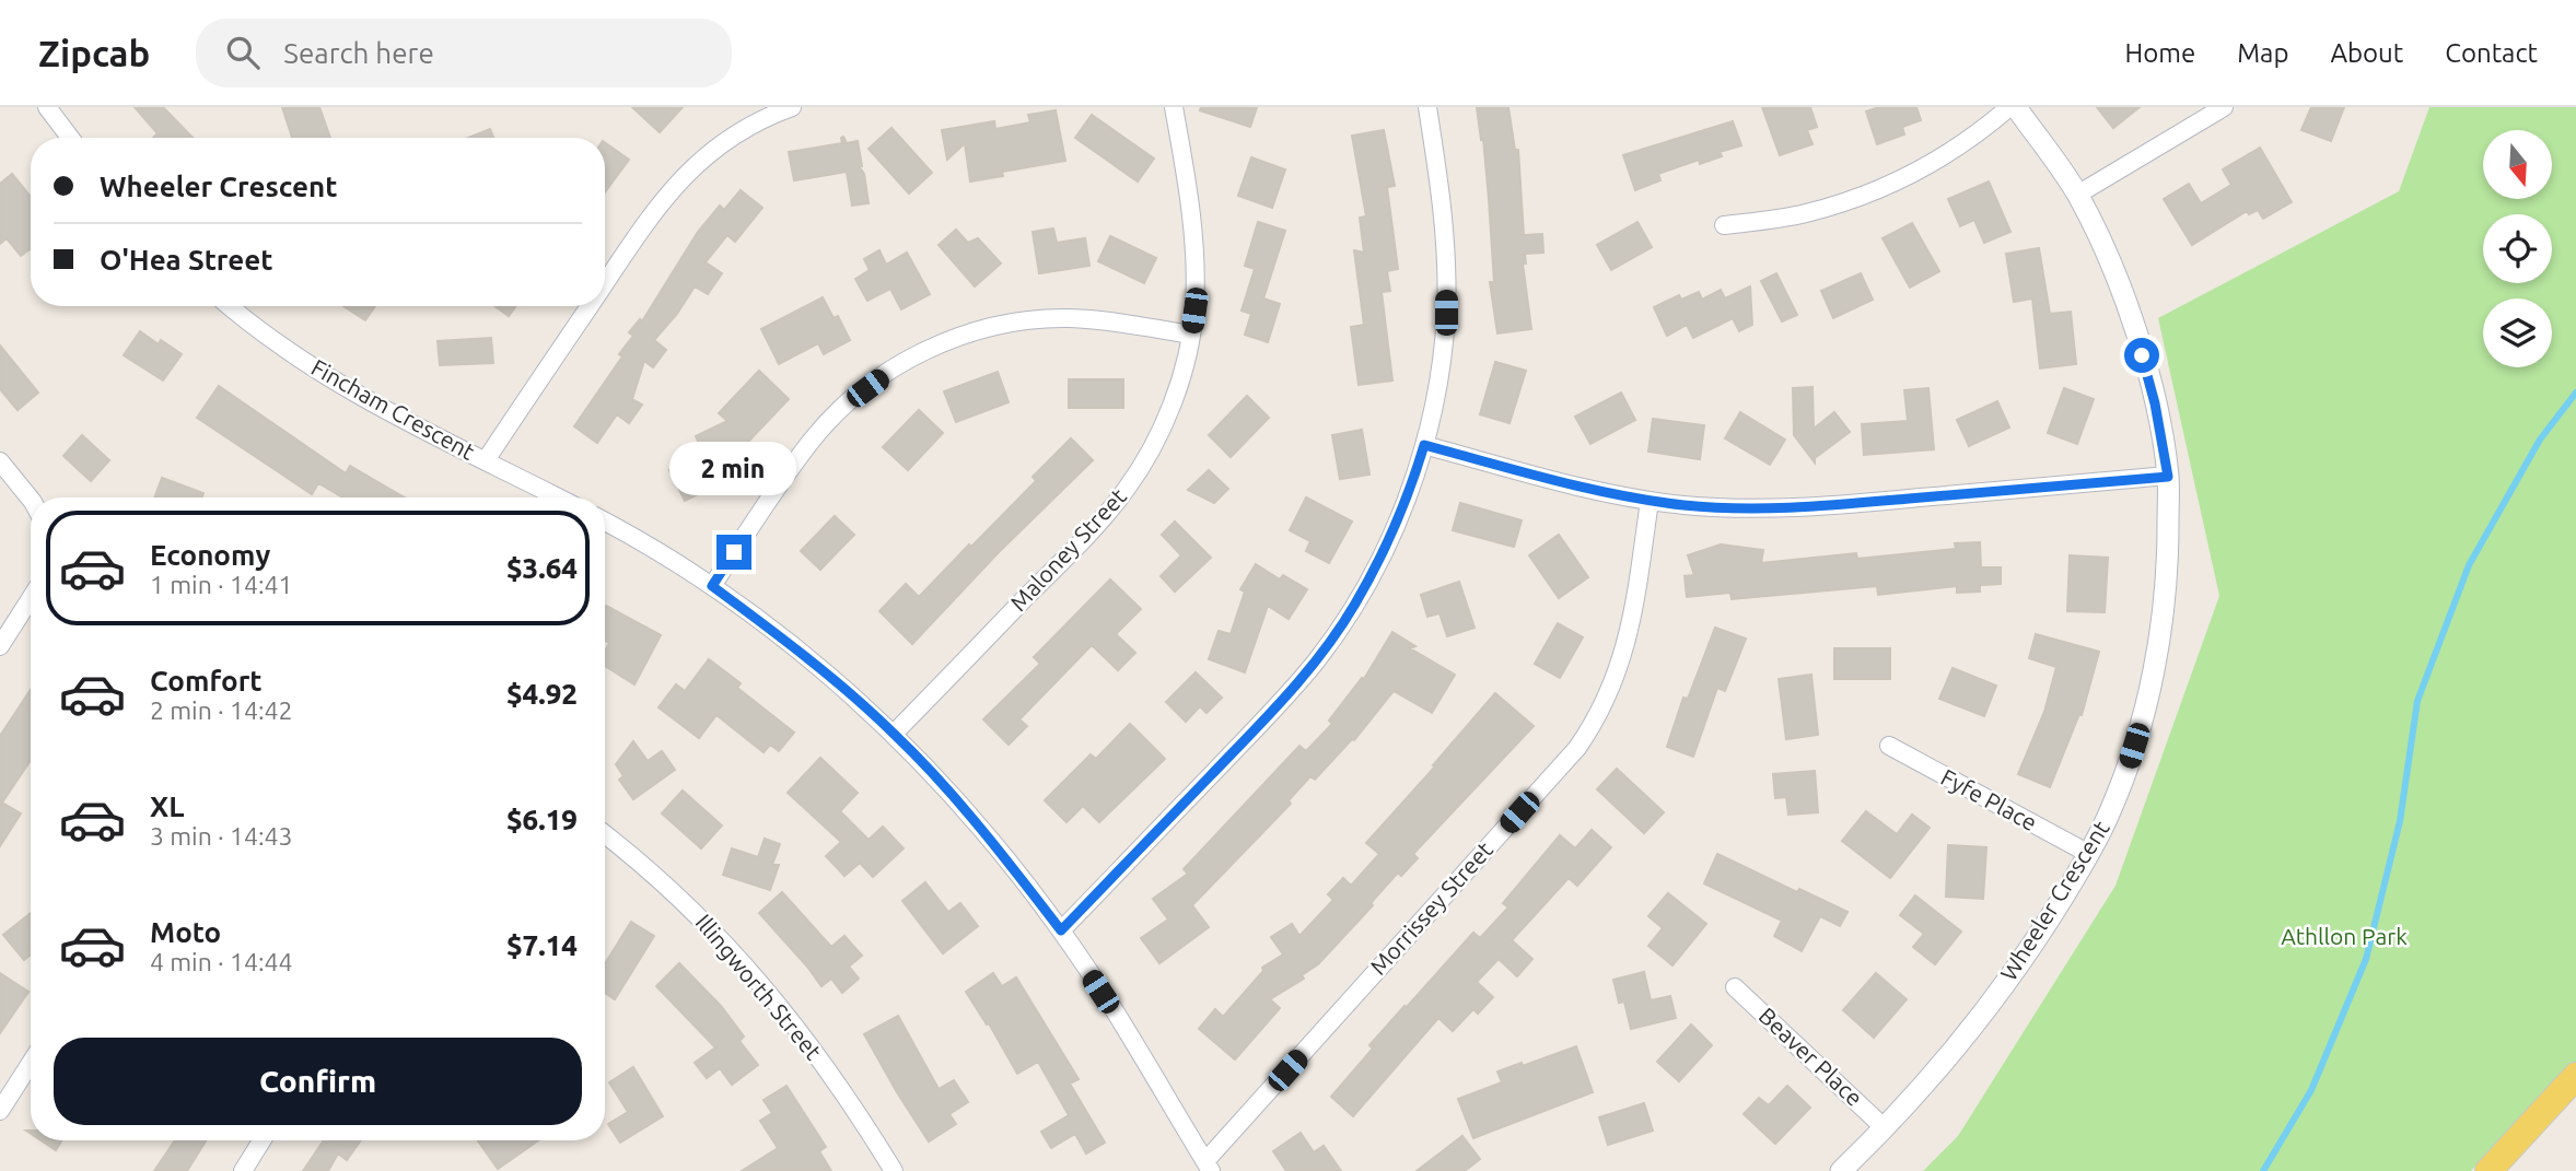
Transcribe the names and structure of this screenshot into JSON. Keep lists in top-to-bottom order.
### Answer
{
  "streets": {
    "street": [
      "Fincham Crescent",
      "Maloney Street",
      "Fyfe Place",
      "Wheeler Crescent",
      "Morrissey Street",
      "Illingworth Street",
      "Beaver Place"
    ]
  },
  "crossings": [
    ["Fyfe Place", "Wheeler Crescent"],
    ["Wheeler Crescent", "Beaver Place"]
  ],
  "parks": ["Athllon Park"],
  "north": "bottom",
  "page": {
    "header": "Zipcab",
    "search": "Search here",
    "nav": [
      "Home",
      "Map",
      "About",
      "Contact"
    ],
    "banner": ["Wheeler Crescent", "O'Hea Street"],
    "bubble": "2 min",
    "list": [
      {
        "name": "Economy",
        "note": "1 min · 14:41",
        "value": "$3.64"
      },
      {
        "name": "Comfort",
        "note": "2 min · 14:42",
        "value": "$4.92"
      },
      {
        "name": "XL",
        "note": "3 min · 14:43",
        "value": "$6.19"
      },
      {
        "name": "Moto",
        "note": "4 min · 14:44",
        "value": "$7.14"
      }
    ],
    "buttons": "Confirm"
  }
}
